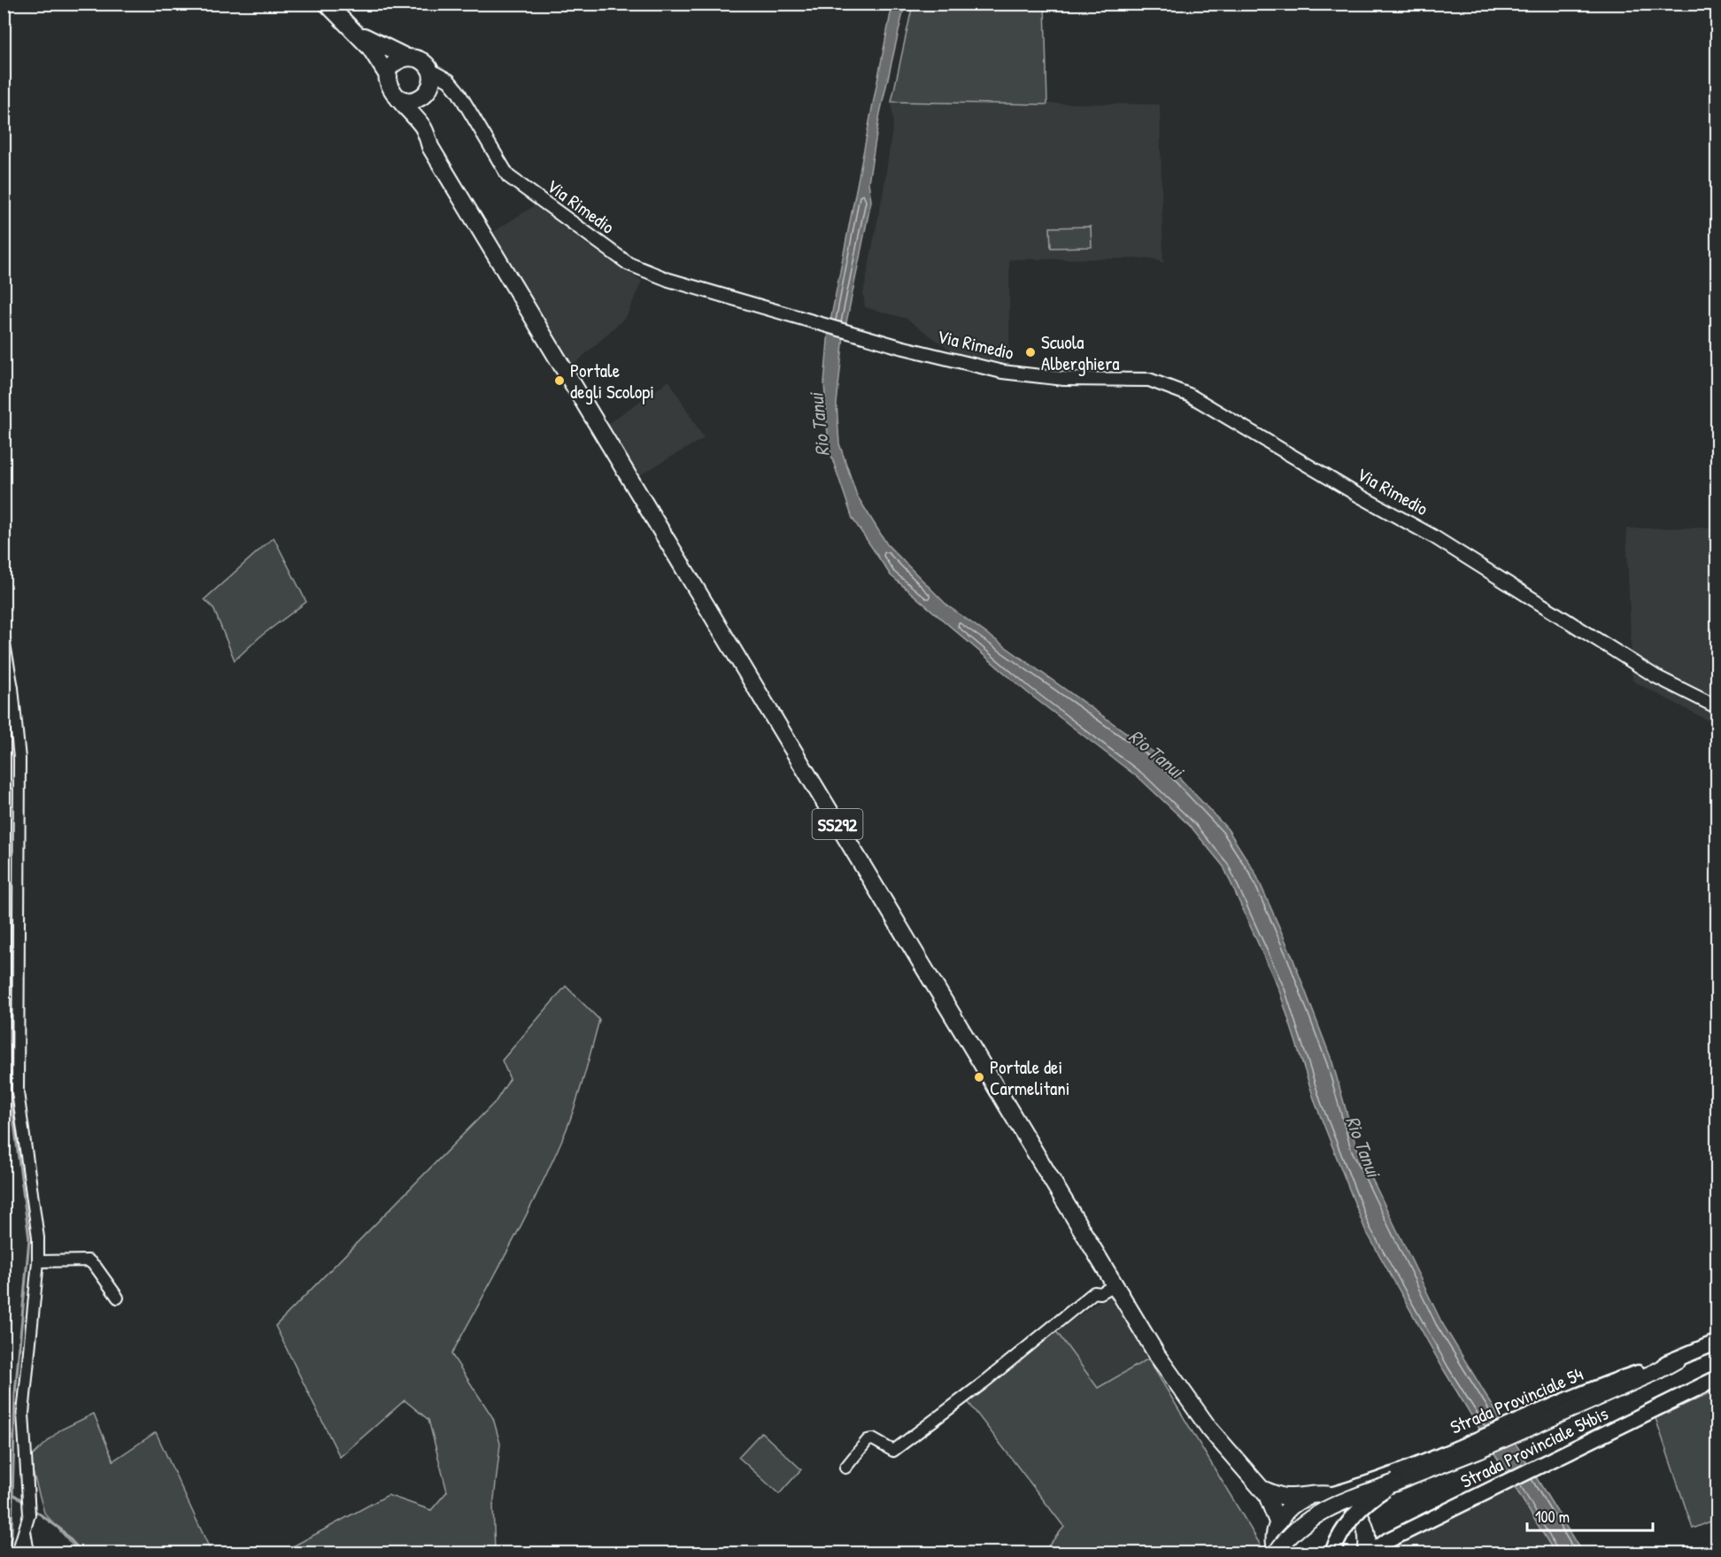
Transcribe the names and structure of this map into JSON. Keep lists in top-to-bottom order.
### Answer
{
  "streets": {
    "main road": ["SS292", "Strada Provinciale 54", "Strada Provinciale 54bis"],
    "street": ["Via Rimedio"]
  },
  "crossings": [
    ["Via Rimedio", "SS292"]
  ],
  "water": ["Rio Tanui"],
  "places": ["Scuola Alberghiera", "Portale degli Scolopi", "Portale dei Carmelitani"],
  "scale_bar": "100 m"
}
